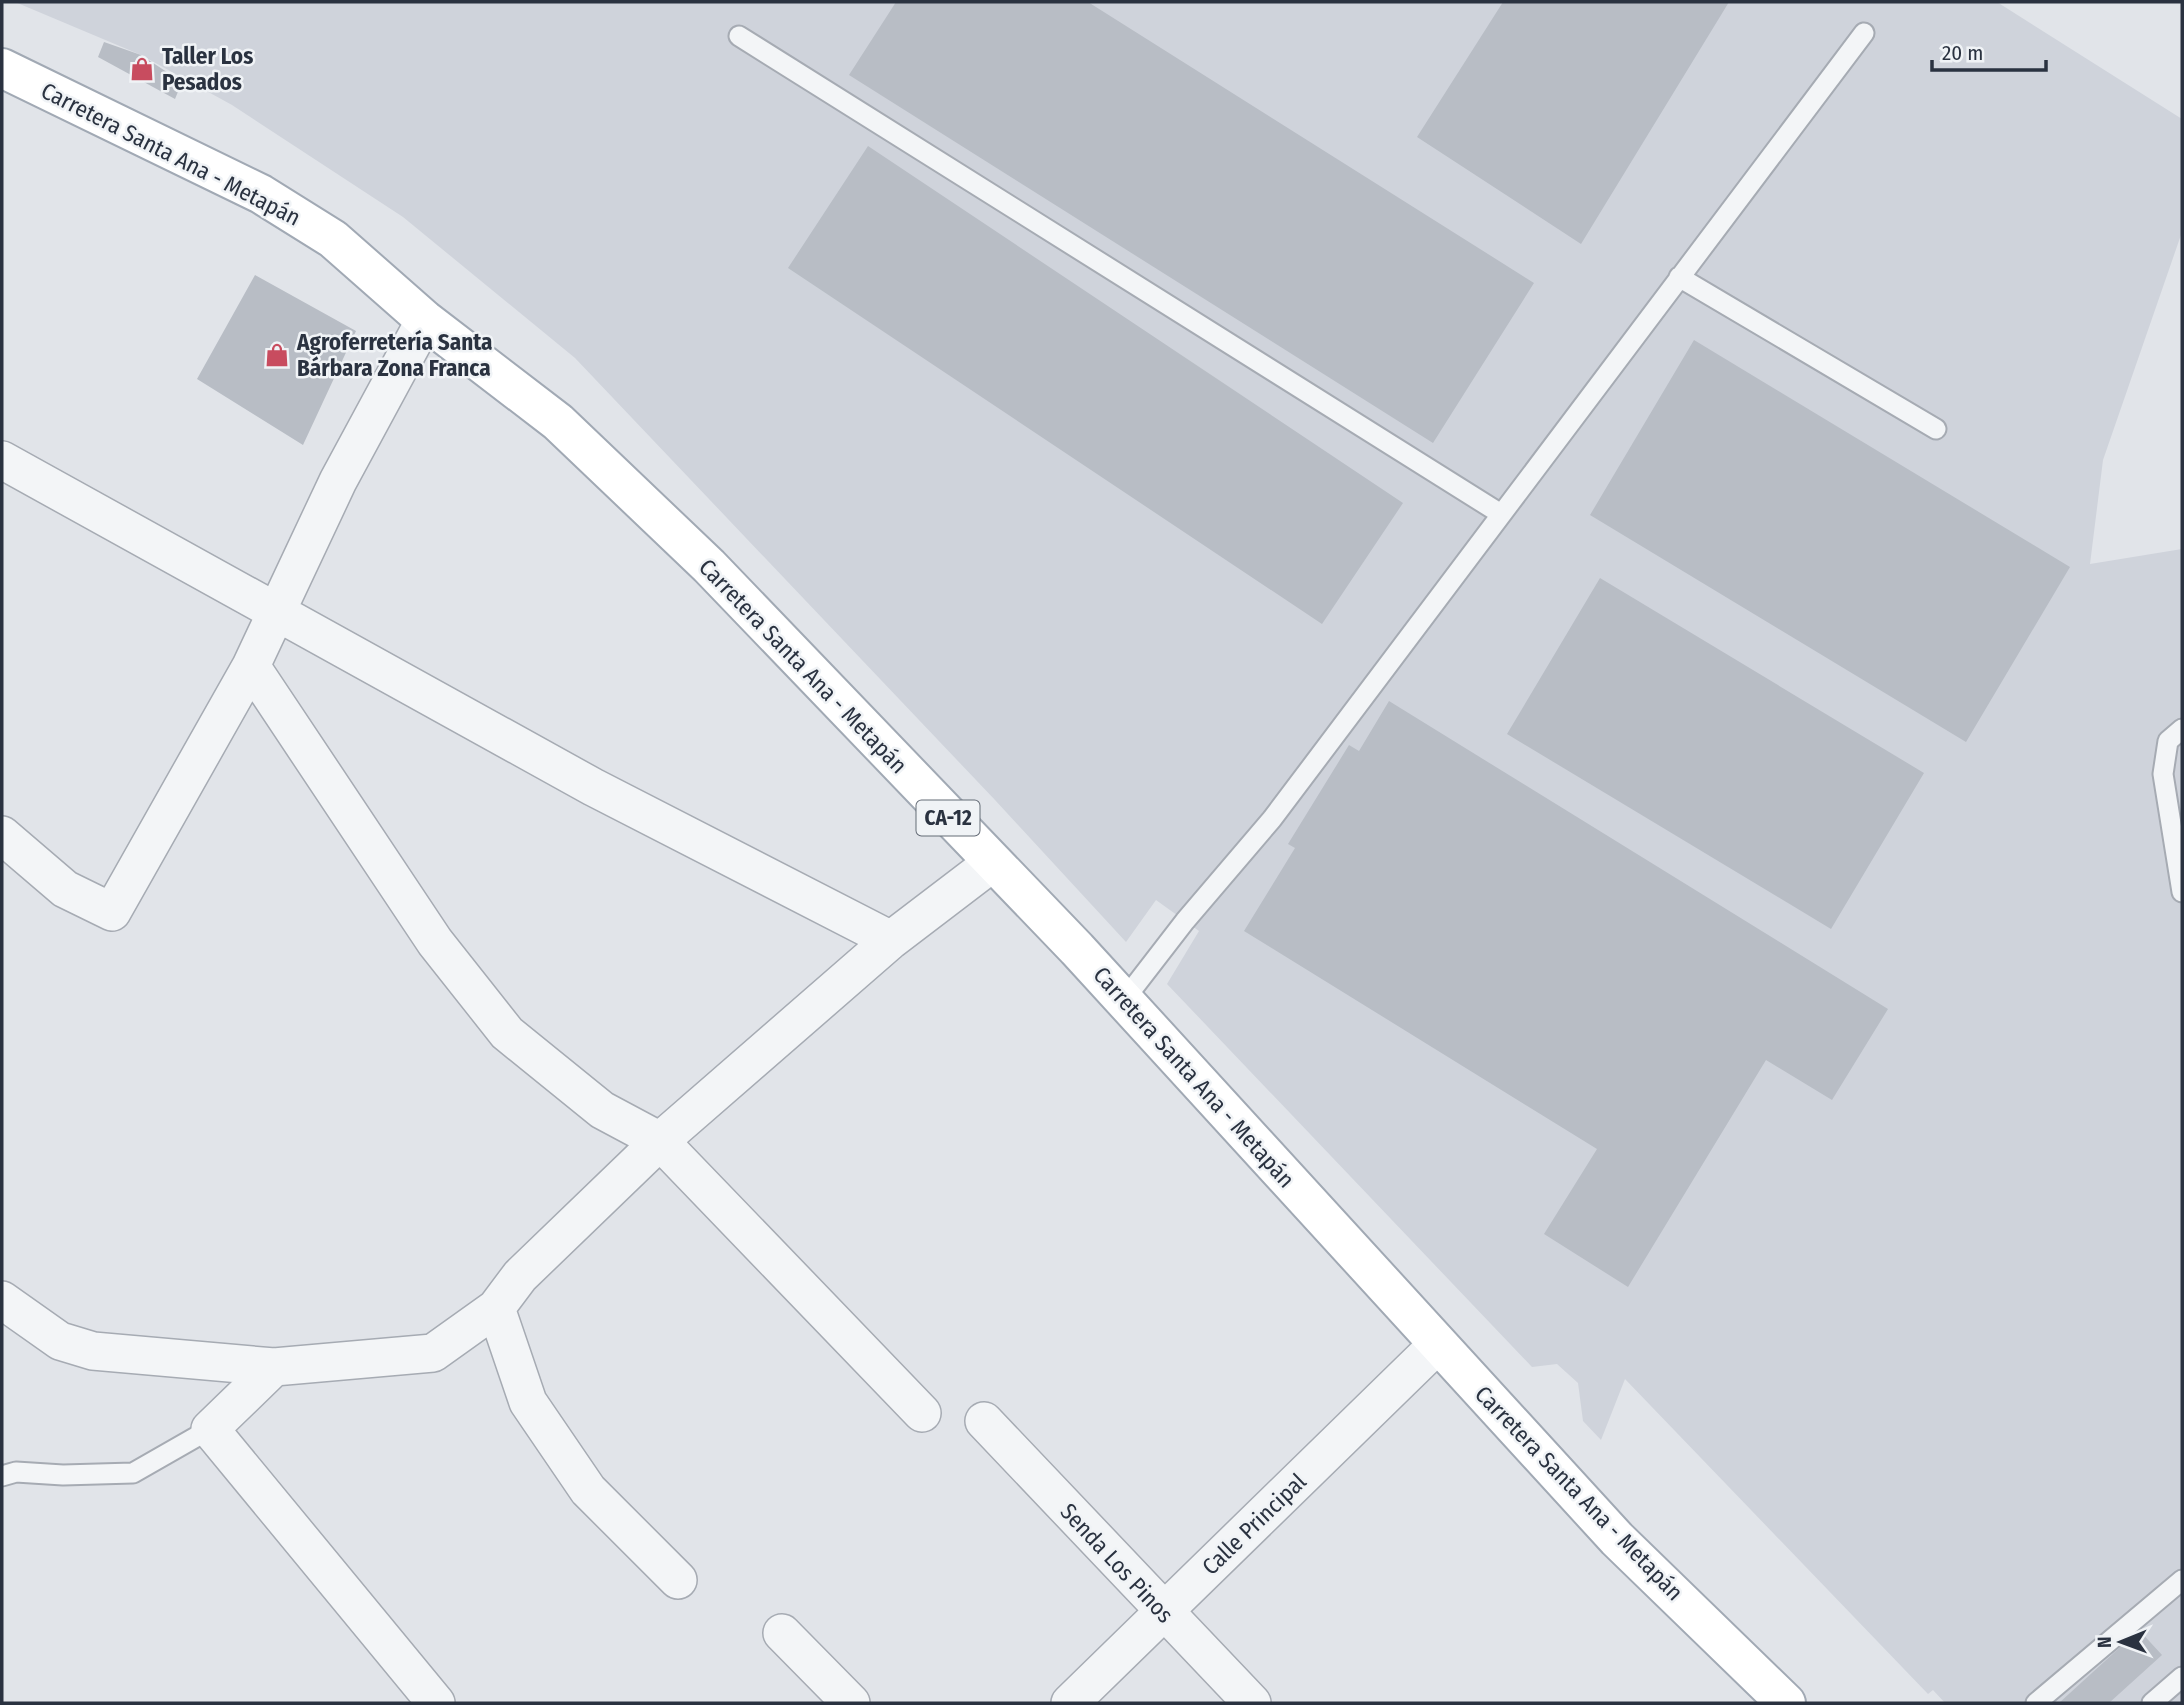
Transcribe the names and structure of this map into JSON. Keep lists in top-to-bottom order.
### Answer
{
  "streets": {
    "main road": ["Carretera Santa Ana - Metapán", "CA-12"],
    "street": ["Calle Principal", "Senda Los Pinos"]
  },
  "crossings": [
    ["Carretera Santa Ana - Metapán", "Calle Principal"],
    ["Calle Principal", "Senda Los Pinos"]
  ],
  "places": {
    "shop": ["Taller Los Pesados", "Agroferretería Santa Bárbara Zona Franca"]
  },
  "scale_bar": "20 m",
  "north": "left"
}
